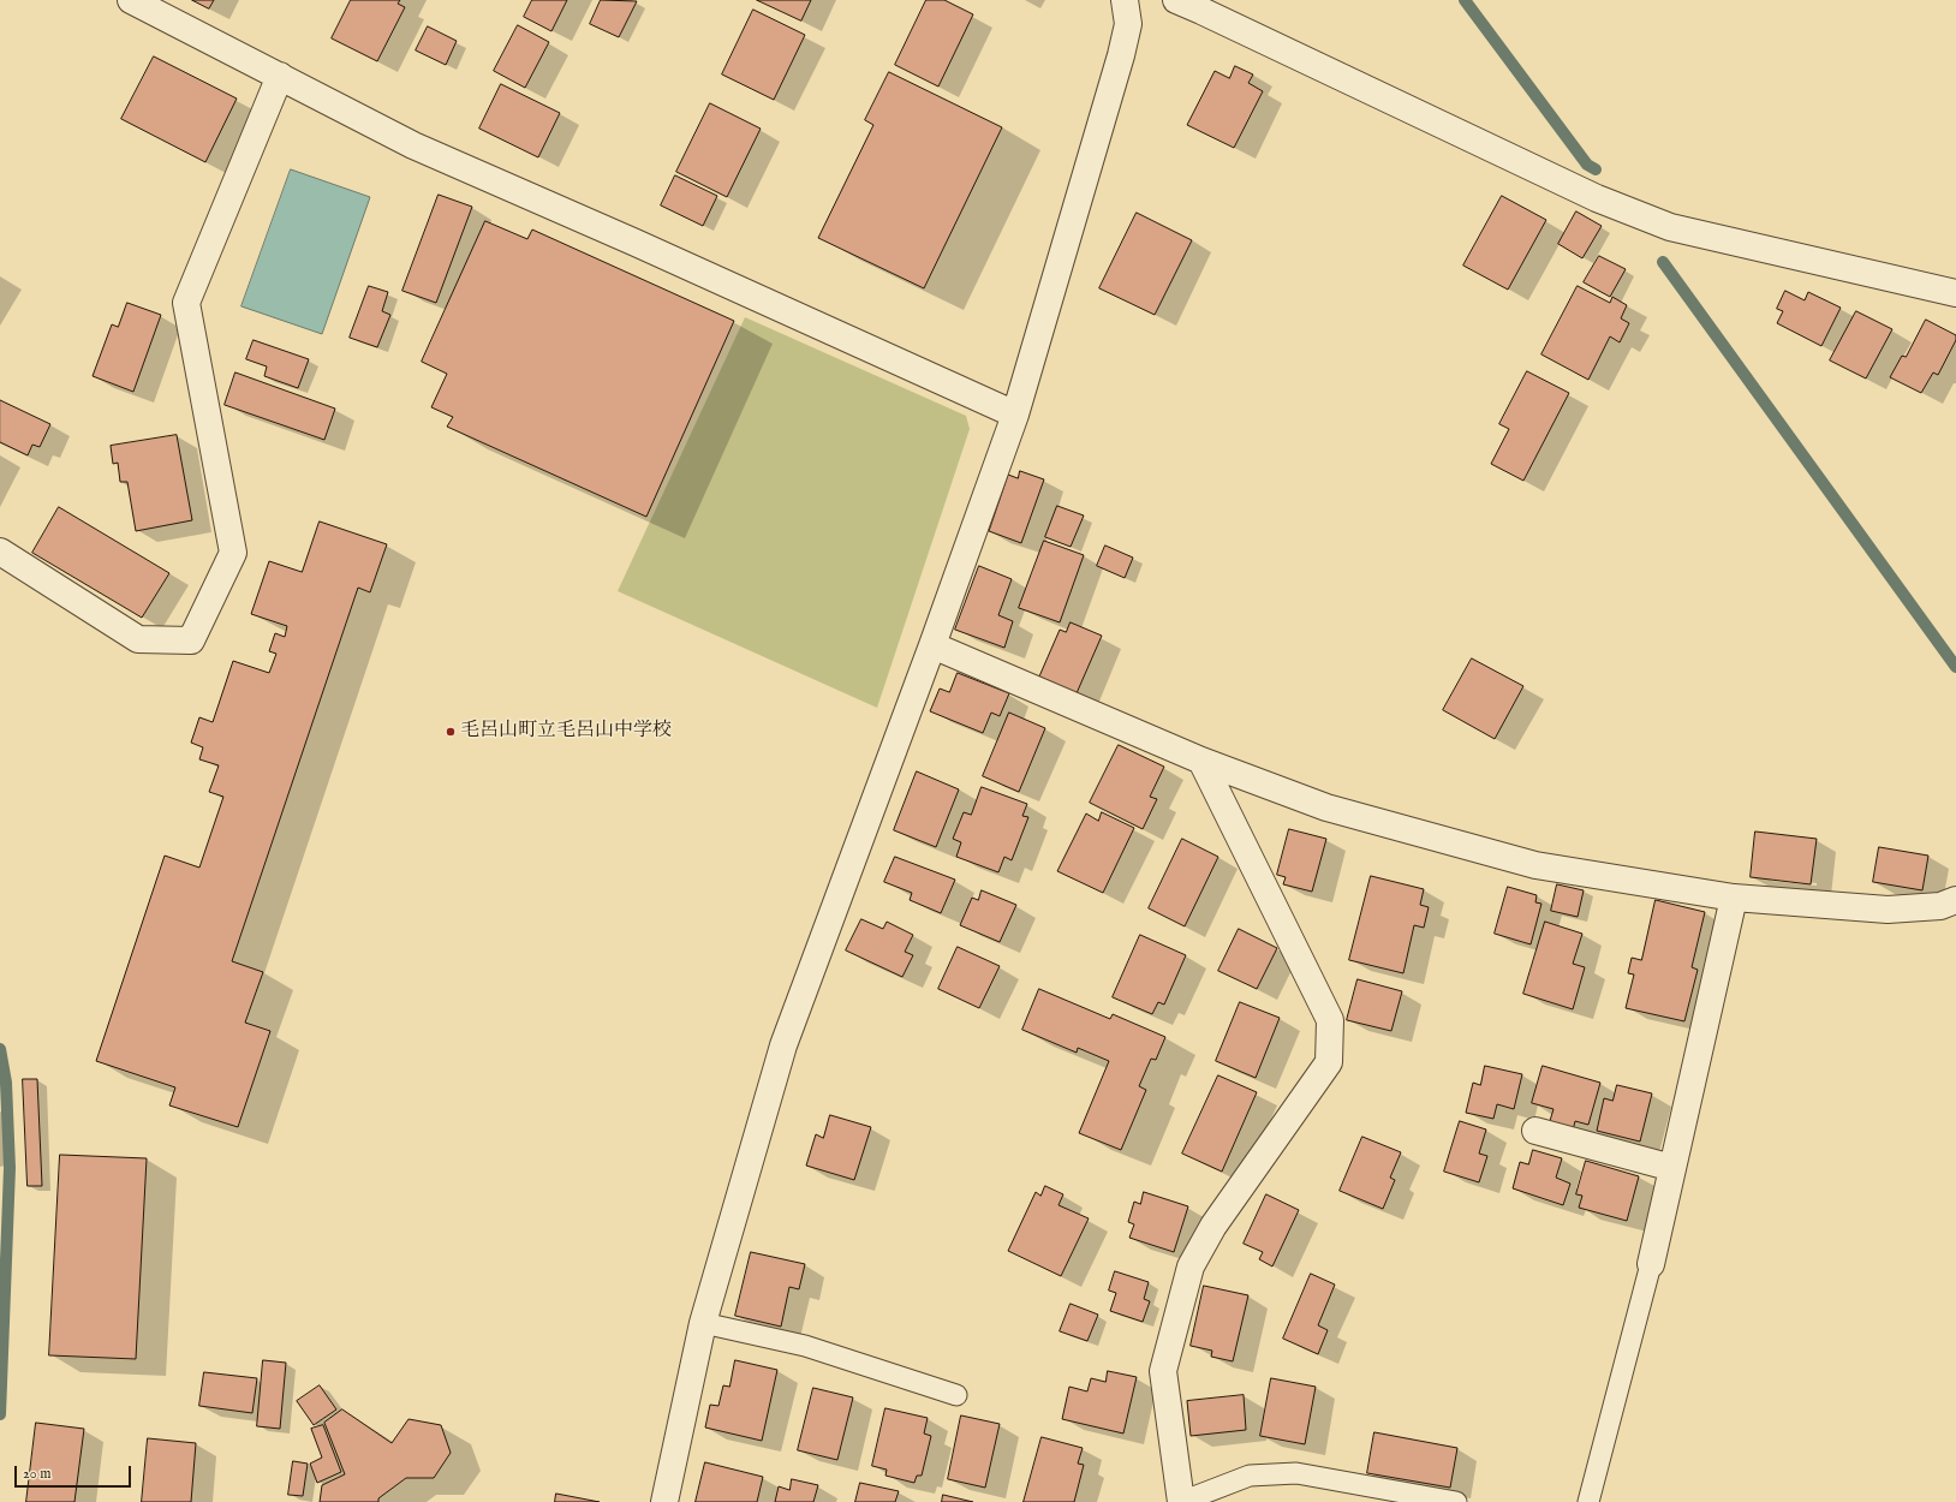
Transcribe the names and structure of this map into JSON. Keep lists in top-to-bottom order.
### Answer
{
  "places": ["毛呂山町立毛呂山中学校"],
  "scale_bar": "20 m"
}
